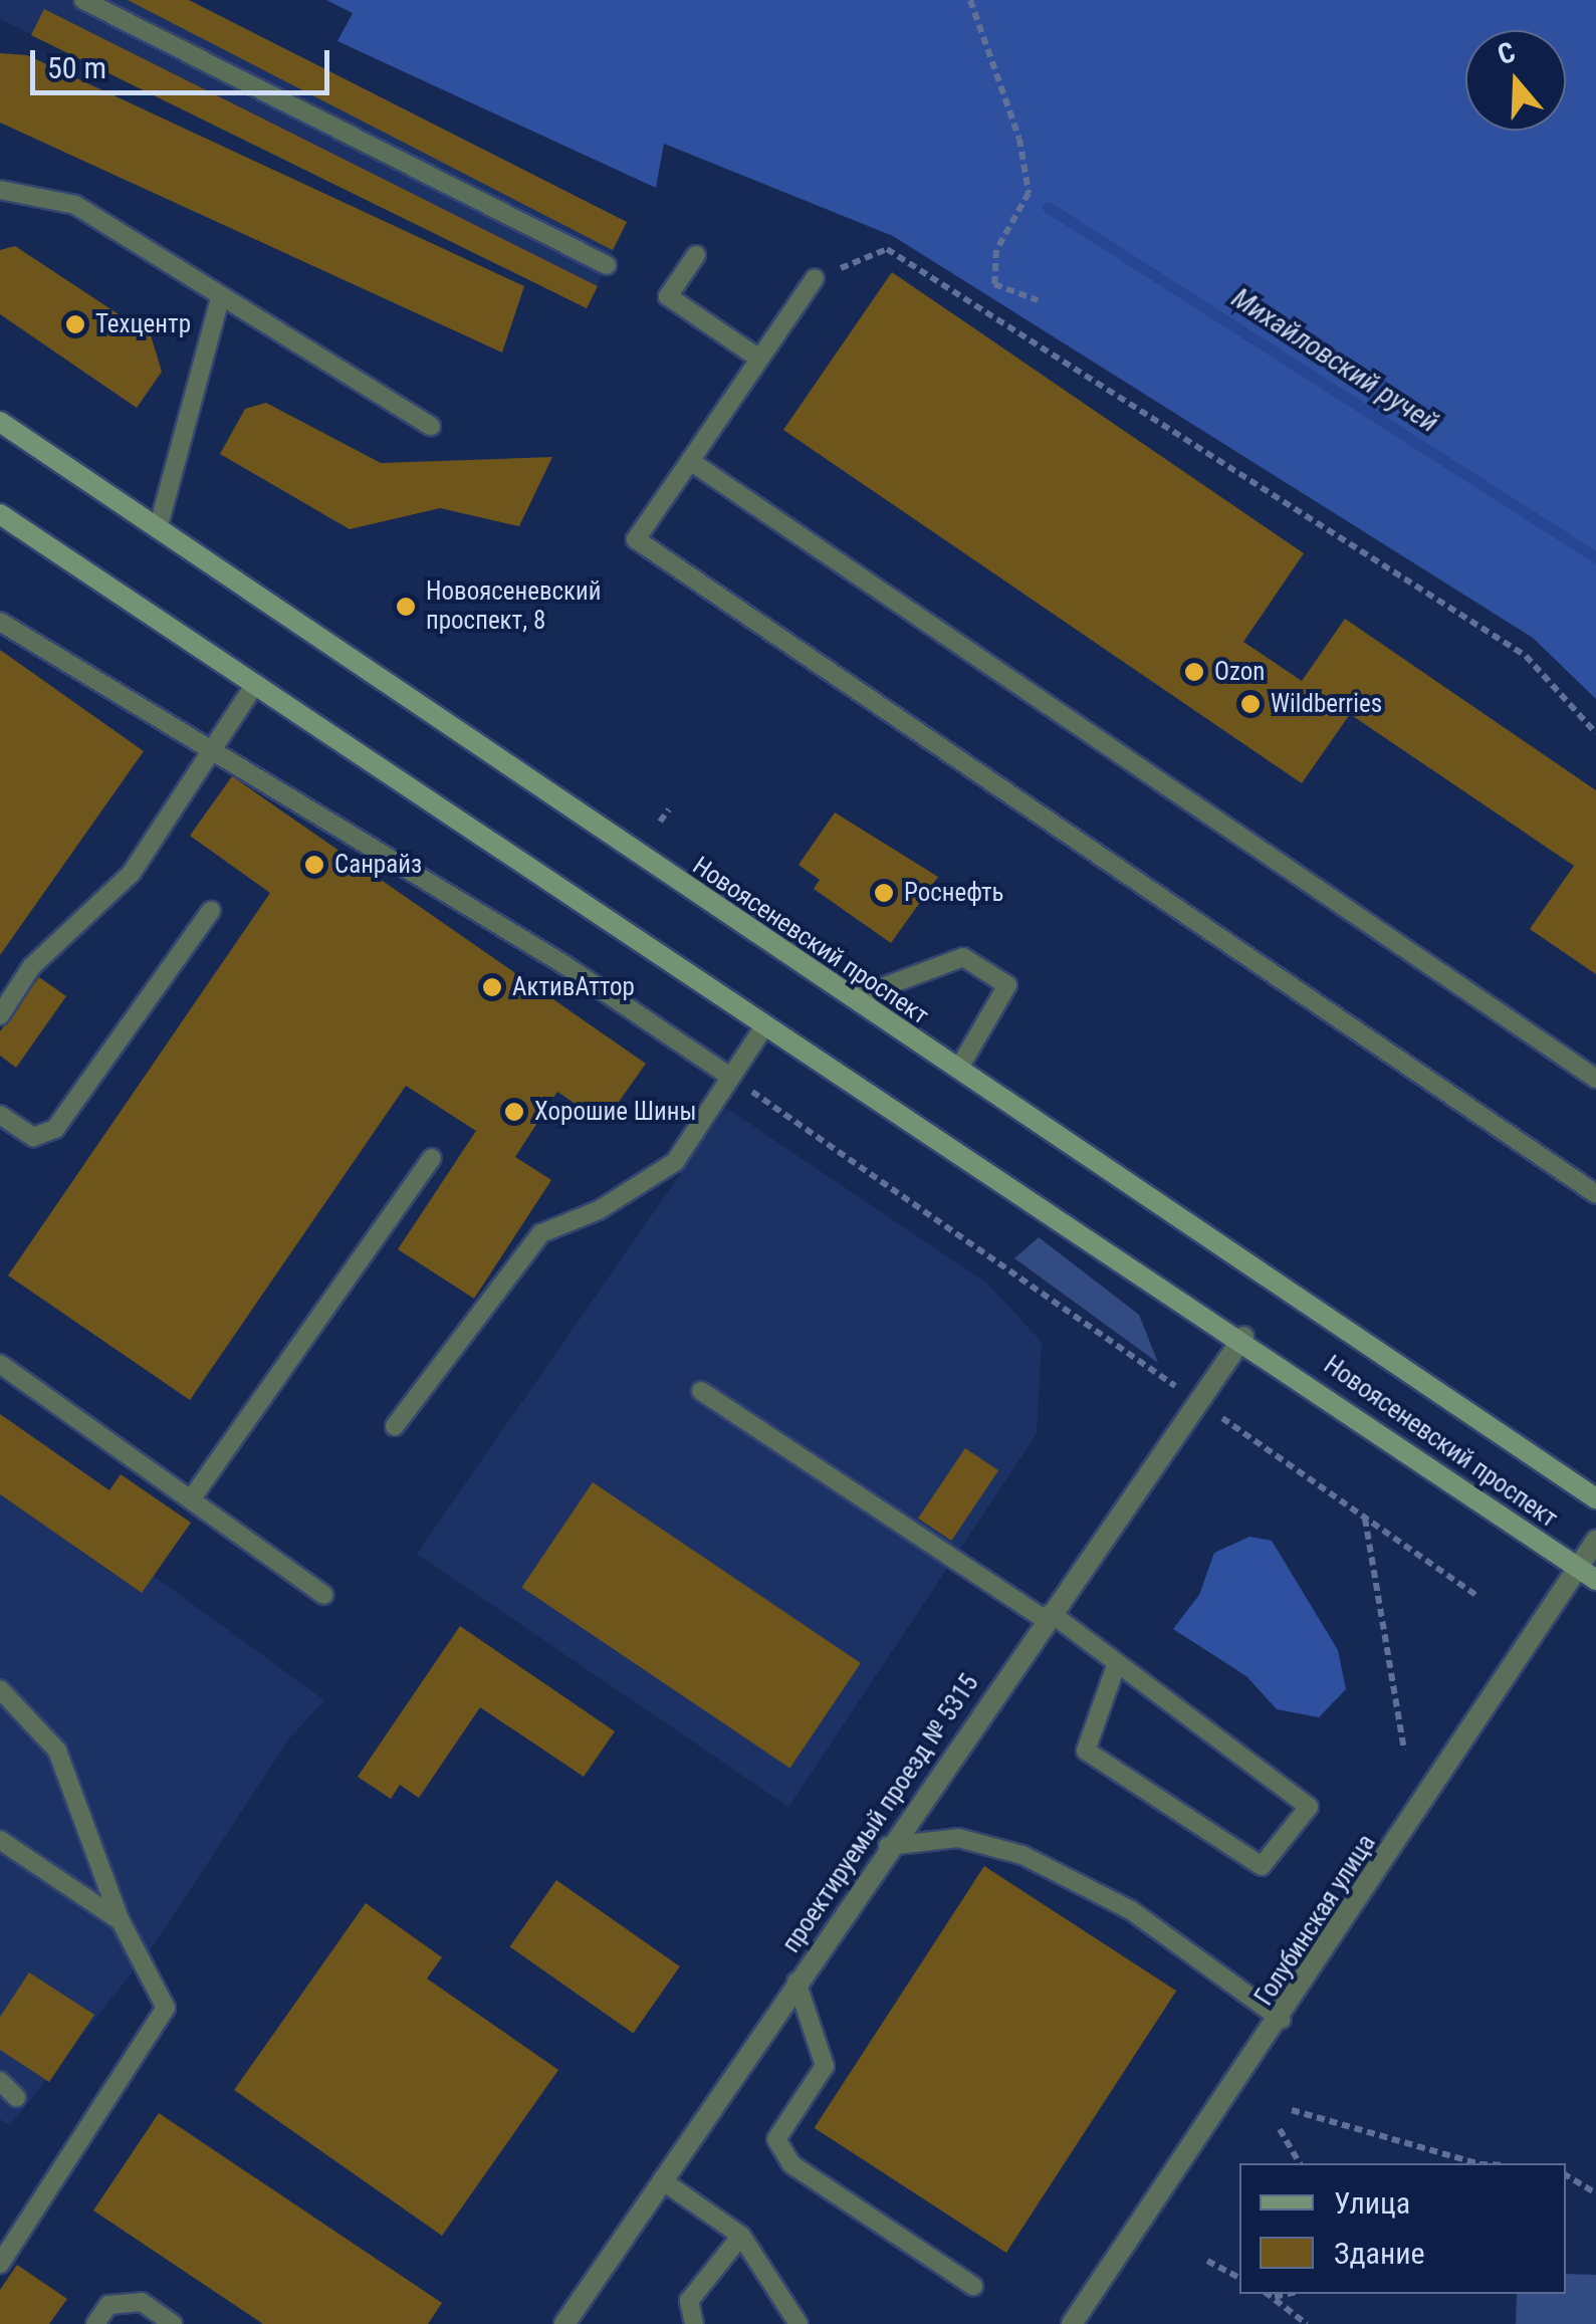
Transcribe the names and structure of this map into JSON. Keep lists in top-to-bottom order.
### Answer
{
  "streets": {
    "main road": ["Новоясеневский проспект"],
    "street": ["проектируемый проезд № 5315", "Голубинская улица"]
  },
  "crossings": [
    ["Новоясеневский проспект", "проектируемый проезд № 5315"],
    ["Новоясеневский проспект", "Голубинская улица"]
  ],
  "water": ["Михайловский ручей"],
  "places": [
    "Техцентр",
    "Новоясеневский проспект, 8",
    "Ozon",
    "Wildberries",
    "Санрайз",
    "Роснефть",
    "АктивАттор",
    "Хорошие Шины"
  ],
  "legend": ["Улица", "Здание"],
  "scale_bar": "50 m",
  "north": "top"
}
